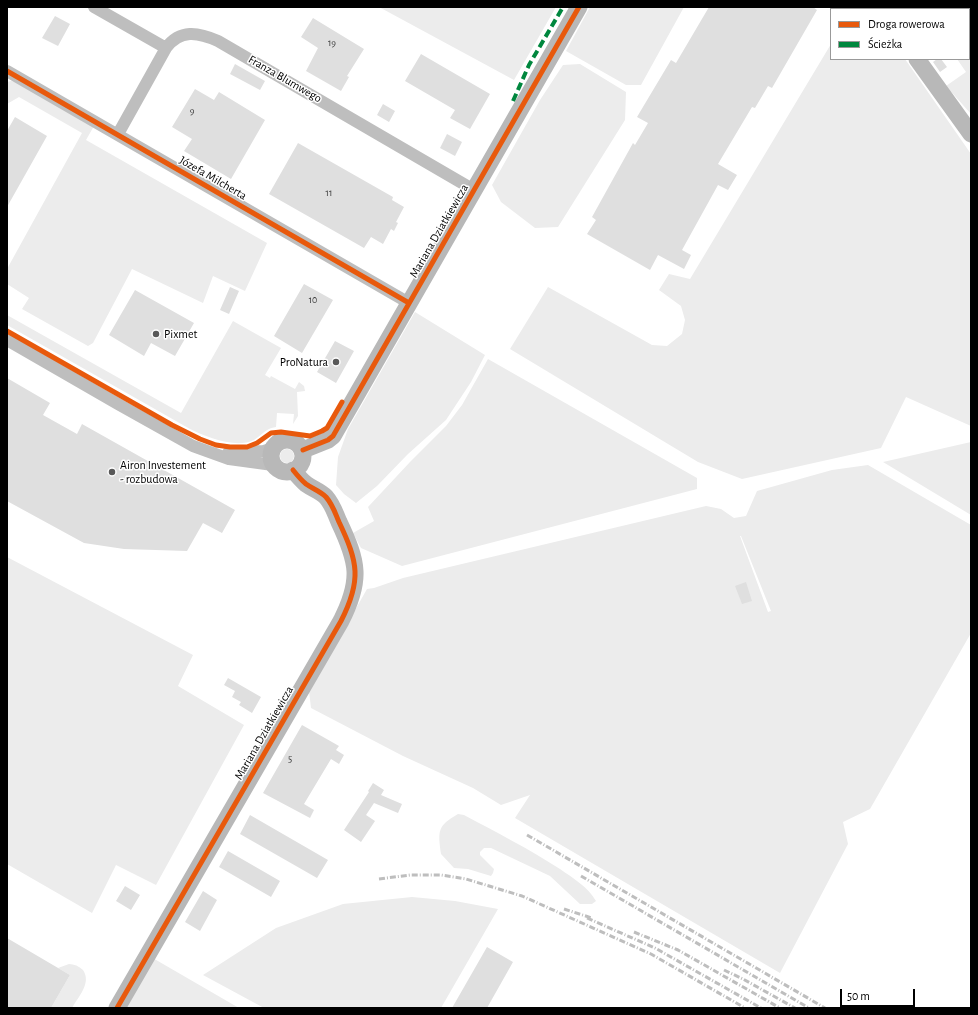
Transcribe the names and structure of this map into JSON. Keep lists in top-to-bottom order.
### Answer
{
  "streets": {
    "street": ["Franza Blumwego", "Józefa Milcherta", "Mariana Dziatkiewicza"]
  },
  "crossings": [
    ["Franza Blumwego", "Mariana Dziatkiewicza"],
    ["Józefa Milcherta", "Mariana Dziatkiewicza"]
  ],
  "places": ["Pixmet", "ProNatura", "Airon Investement - rozbudowa"],
  "house_numbers": [
    "19",
    "9",
    "11",
    "10",
    "5"
  ],
  "legend": ["Droga rowerowa", "Ścieżka"],
  "scale_bar": "50 m"
}
